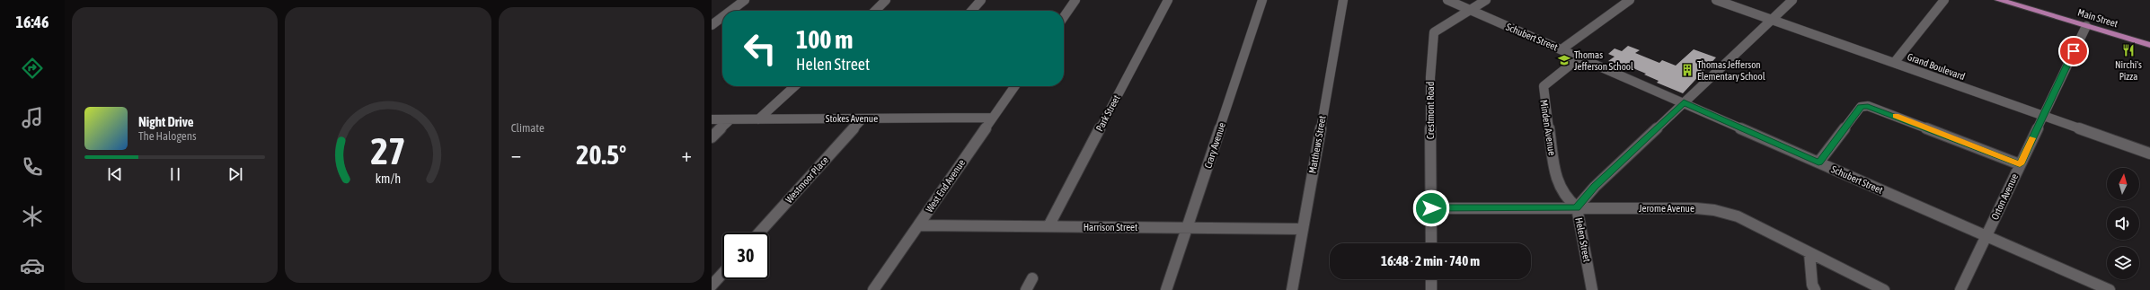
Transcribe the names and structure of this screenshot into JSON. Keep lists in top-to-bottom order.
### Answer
{
  "streets": {
    "main road": ["Main Street"],
    "street": [
      "Schubert Street",
      "Grand Boulevard",
      "Crestmont Road",
      "Park Street",
      "Stokes Avenue",
      "Minden Avenue",
      "Matthews Street",
      "Crary Avenue",
      "Westmoor Place",
      "West End Avenue",
      "Orton Avenue",
      "Jerome Avenue",
      "Harrison Street",
      "Helen Street"
    ]
  },
  "crossings": [
    ["Main Street", "Orton Avenue"],
    ["Schubert Street", "Crestmont Road"],
    ["Schubert Street", "Minden Avenue"],
    ["Schubert Street", "Orton Avenue"],
    ["Schubert Street", "Helen Street"],
    ["Grand Boulevard", "Orton Avenue"],
    ["Grand Boulevard", "Helen Street"],
    ["Crestmont Road", "Jerome Avenue"],
    ["Park Street", "Harrison Street"],
    ["Stokes Avenue", "Westmoor Place"],
    ["Stokes Avenue", "West End Avenue"],
    ["Minden Avenue", "Jerome Avenue"],
    ["Minden Avenue", "Helen Street"],
    ["Matthews Street", "Harrison Street"],
    ["Crary Avenue", "Harrison Street"],
    ["West End Avenue", "Harrison Street"],
    ["Jerome Avenue", "Helen Street"]
  ],
  "places": {
    "restaurant": ["Nirchi's Pizza"],
    "school or university": ["Thomas Jefferson School"],
    "building": ["Thomas Jefferson Elementary School"]
  },
  "north": "top",
  "page": {
    "tabs": "16:46",
    "tile": "Climate",
    "turn": ["100 m", "Helen Street"],
    "song": ["Night Drive", "The Halogens"],
    "heat": ["−", "20.5°", "+"],
    "limit": "30",
    "trip": "16:48 · 2 min · 740 m",
    "gauge": ["27", "km/h"]
  }
}
